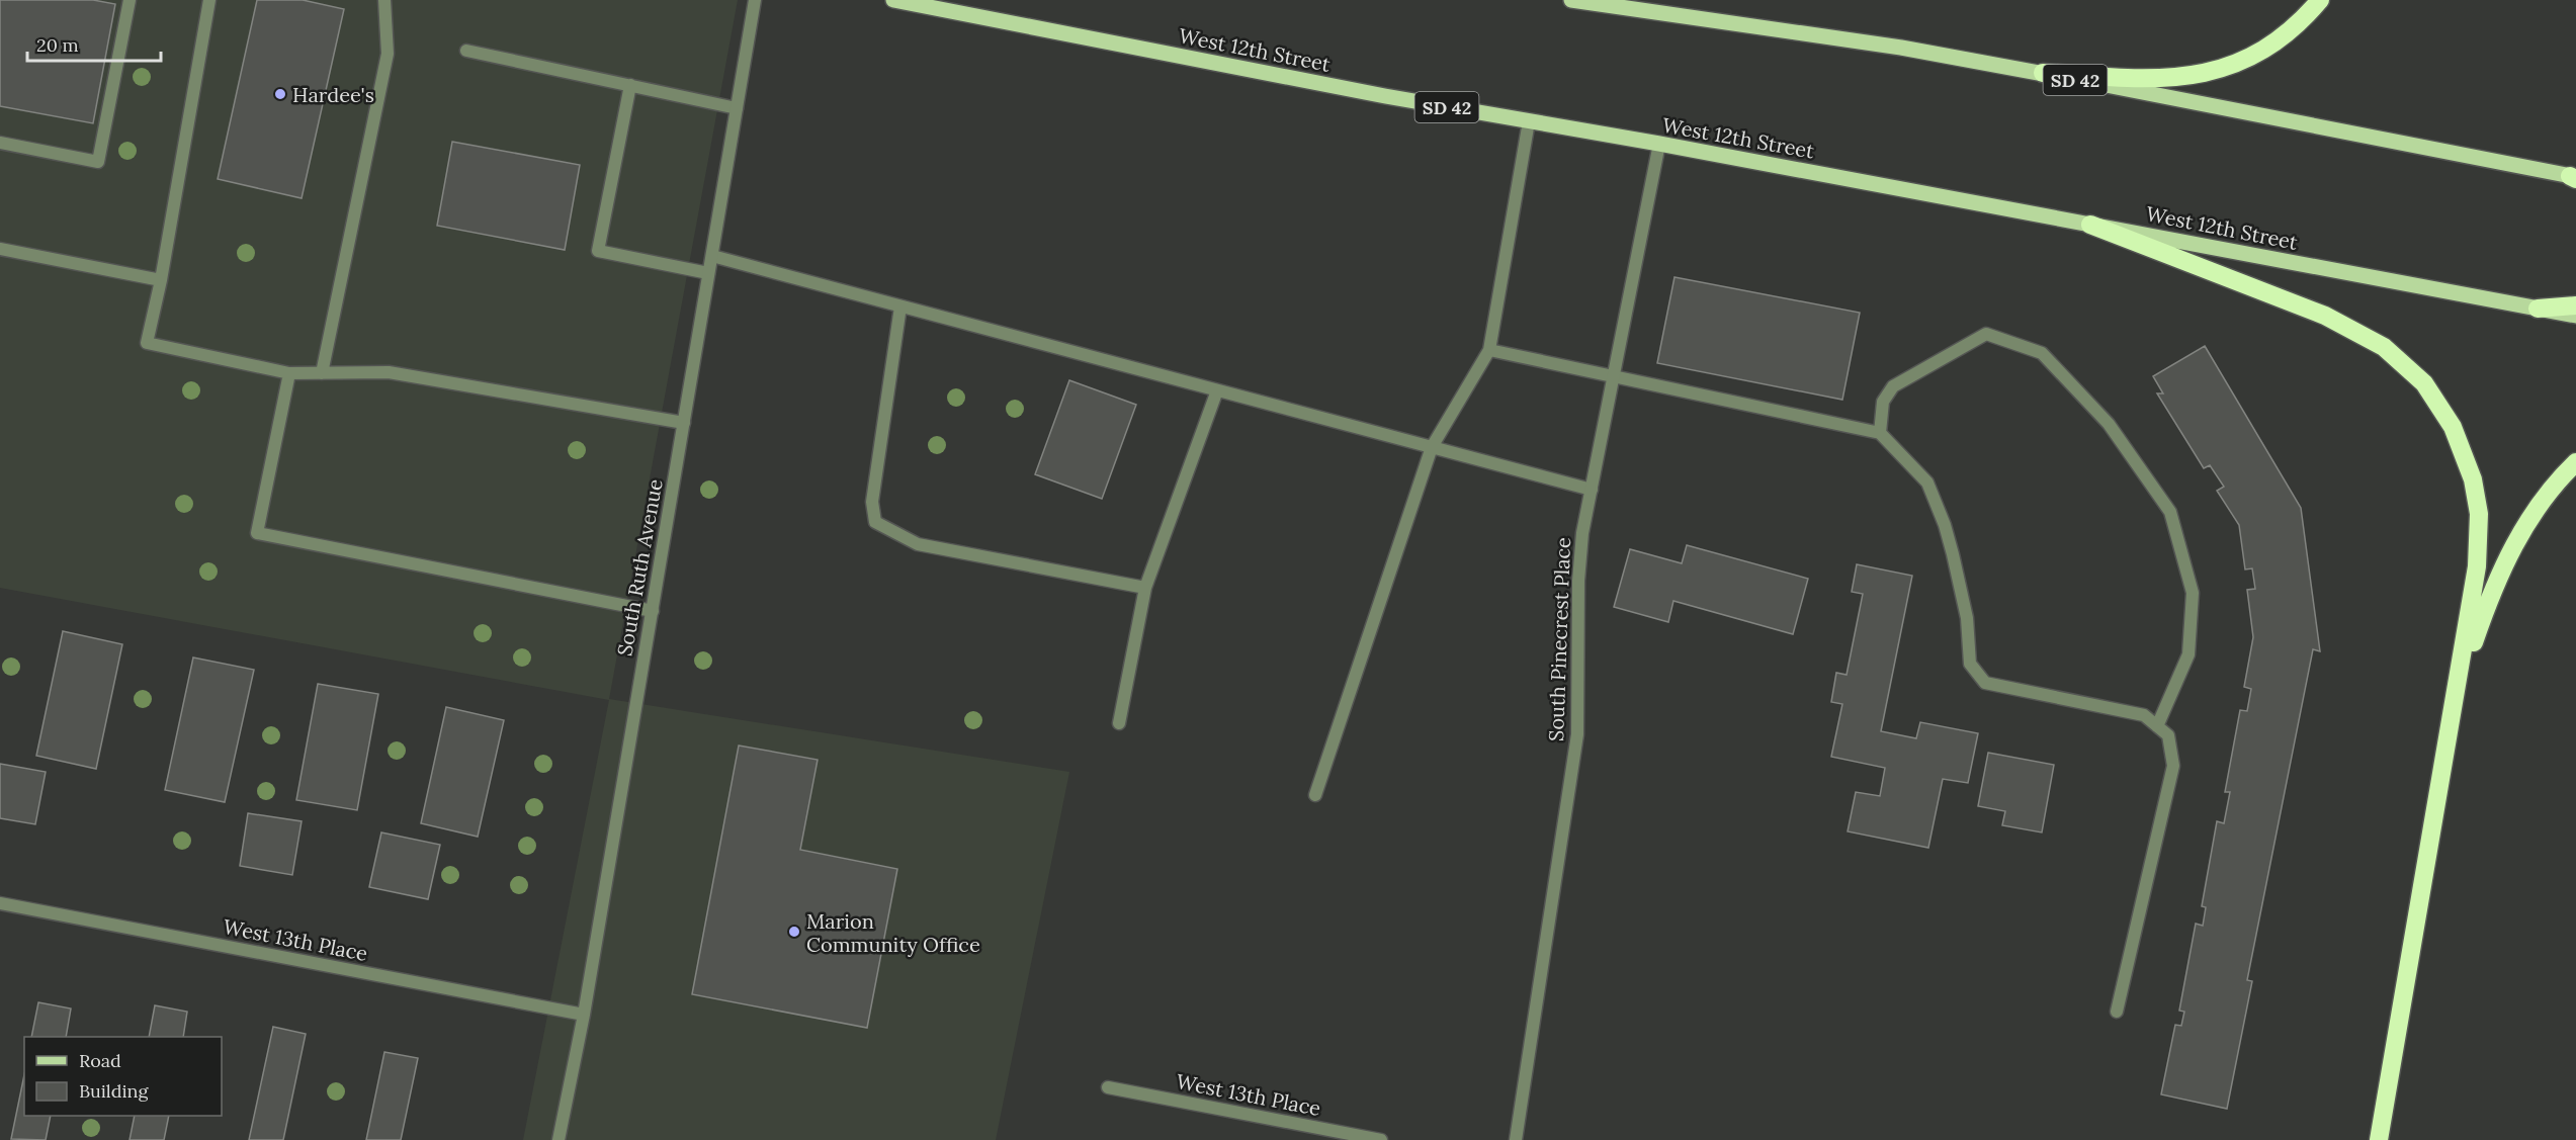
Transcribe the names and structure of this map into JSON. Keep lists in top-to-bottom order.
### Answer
{
  "streets": {
    "main road": ["West 12th Street", "SD 42"],
    "street": ["South Ruth Avenue", "South Pinecrest Place", "West 13th Place"]
  },
  "crossings": [
    ["West 12th Street", "South Pinecrest Place"],
    ["South Ruth Avenue", "West 13th Place"]
  ],
  "places": ["Hardee's", "Marion Community Office"],
  "legend": ["Road", "Building"],
  "scale_bar": "20 m"
}
